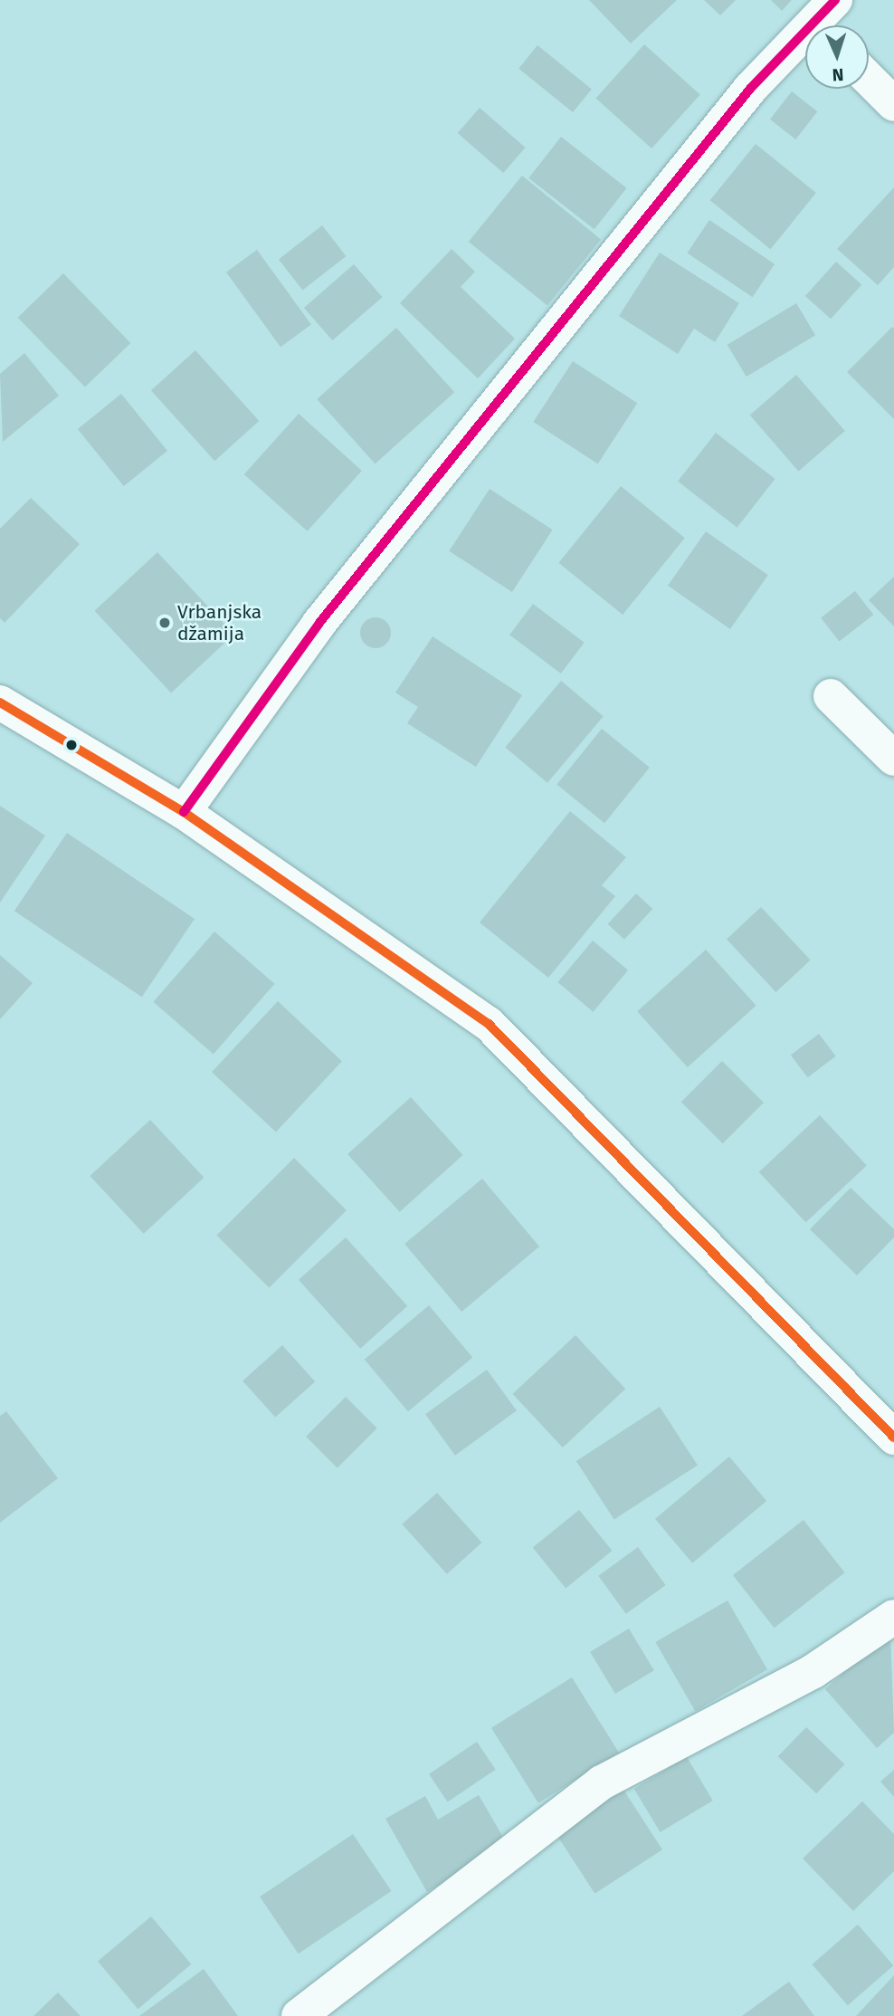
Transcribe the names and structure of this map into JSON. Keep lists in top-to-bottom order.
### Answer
{
  "places": ["Vrbanjska džamija"],
  "north": "bottom"
}
